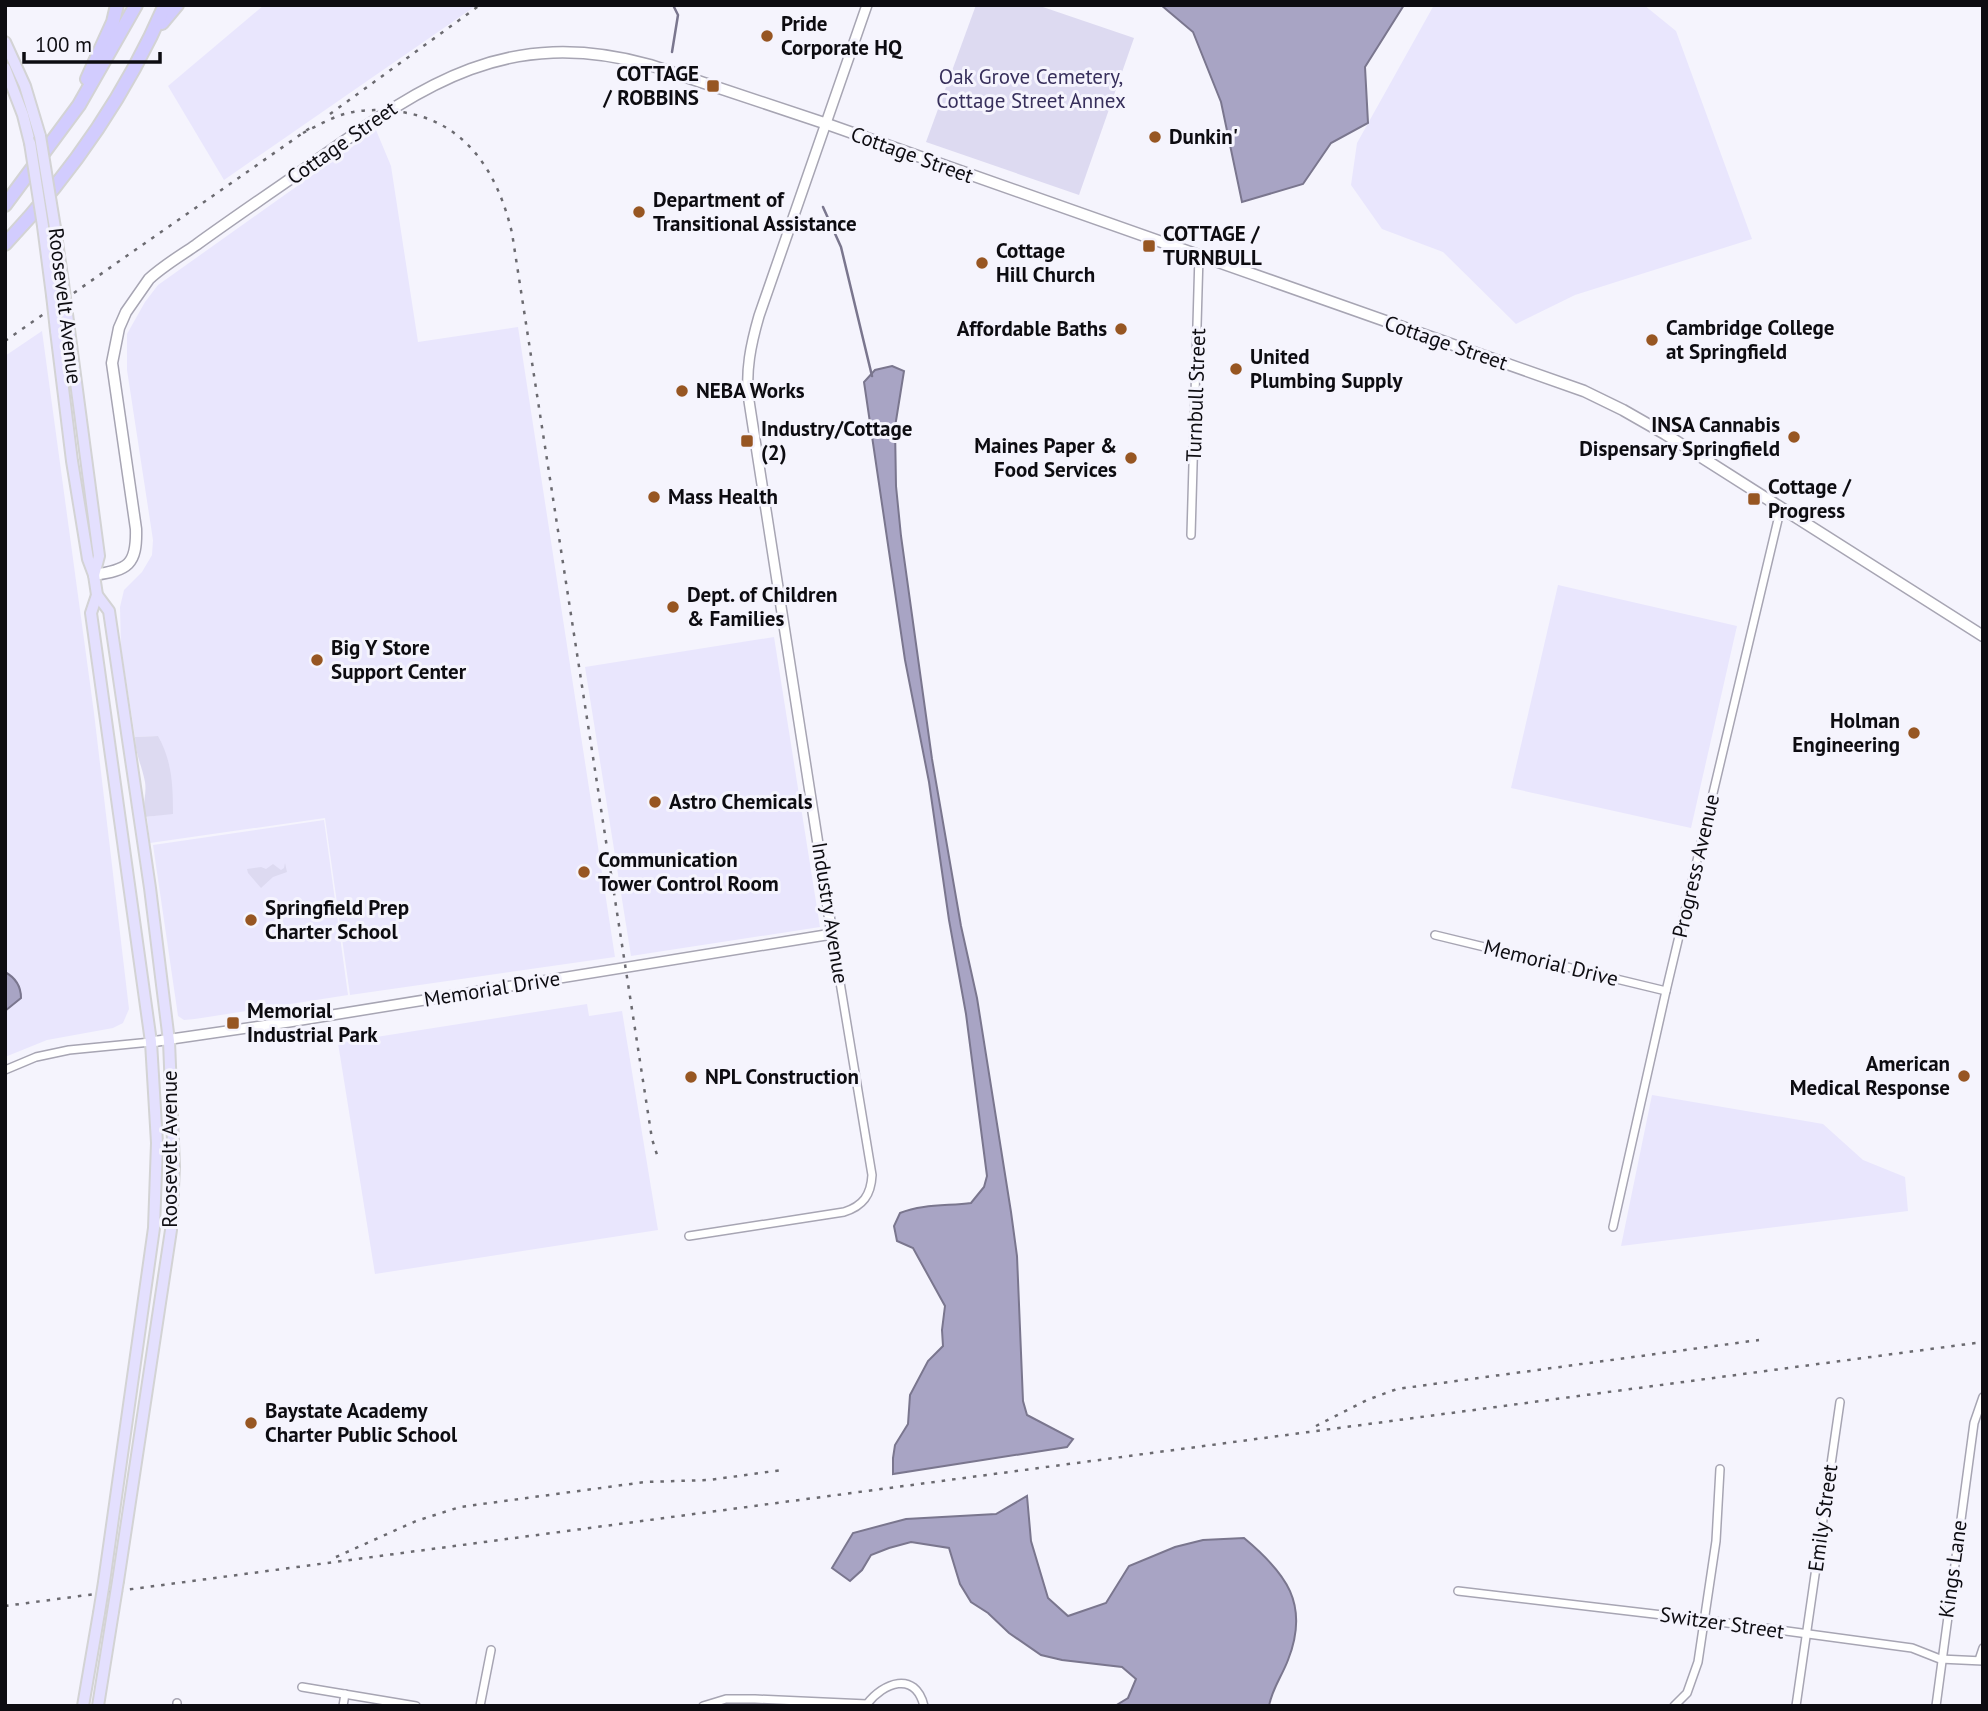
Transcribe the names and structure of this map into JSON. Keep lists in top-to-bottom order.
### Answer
{
  "streets": {
    "main road": ["Cottage Street", "Roosevelt Avenue"],
    "street": [
      "Turnbull Street",
      "Progress Avenue",
      "Industry Avenue",
      "Memorial Drive",
      "Emily Street",
      "Kings Lane",
      "Switzer Street"
    ]
  },
  "crossings": [
    ["Cottage Street", "Roosevelt Avenue"],
    ["Cottage Street", "Turnbull Street"],
    ["Cottage Street", "Progress Avenue"],
    ["Cottage Street", "Industry Avenue"],
    ["Roosevelt Avenue", "Memorial Drive"],
    ["Progress Avenue", "Memorial Drive"],
    ["Industry Avenue", "Memorial Drive"],
    ["Emily Street", "Switzer Street"],
    ["Kings Lane", "Switzer Street"]
  ],
  "parks": ["Oak Grove Cemetery, Cottage Street Annex"],
  "places": {
    "other": [
      "Pride Corporate HQ",
      "Dunkin'",
      "Department of Transitional Assistance",
      "Cottage Hill Church",
      "Affordable Baths",
      "Cambridge College at Springfield",
      "United Plumbing Supply",
      "NEBA Works",
      "INSA Cannabis Dispensary Springfield",
      "Maines Paper & Food Services",
      "Mass Health",
      "Dept. of Children & Families",
      "Big Y Store Support Center",
      "Holman Engineering",
      "Astro Chemicals",
      "Communication Tower Control Room",
      "Springfield Prep Charter School",
      "American Medical Response",
      "NPL Construction",
      "Baystate Academy Charter Public School"
    ],
    "transit": [
      "COTTAGE / ROBBINS",
      "COTTAGE / TURNBULL",
      "Industry/Cottage (2)",
      "Cottage / Progress",
      "Memorial Industrial Park"
    ]
  },
  "scale_bar": "100 m"
}
